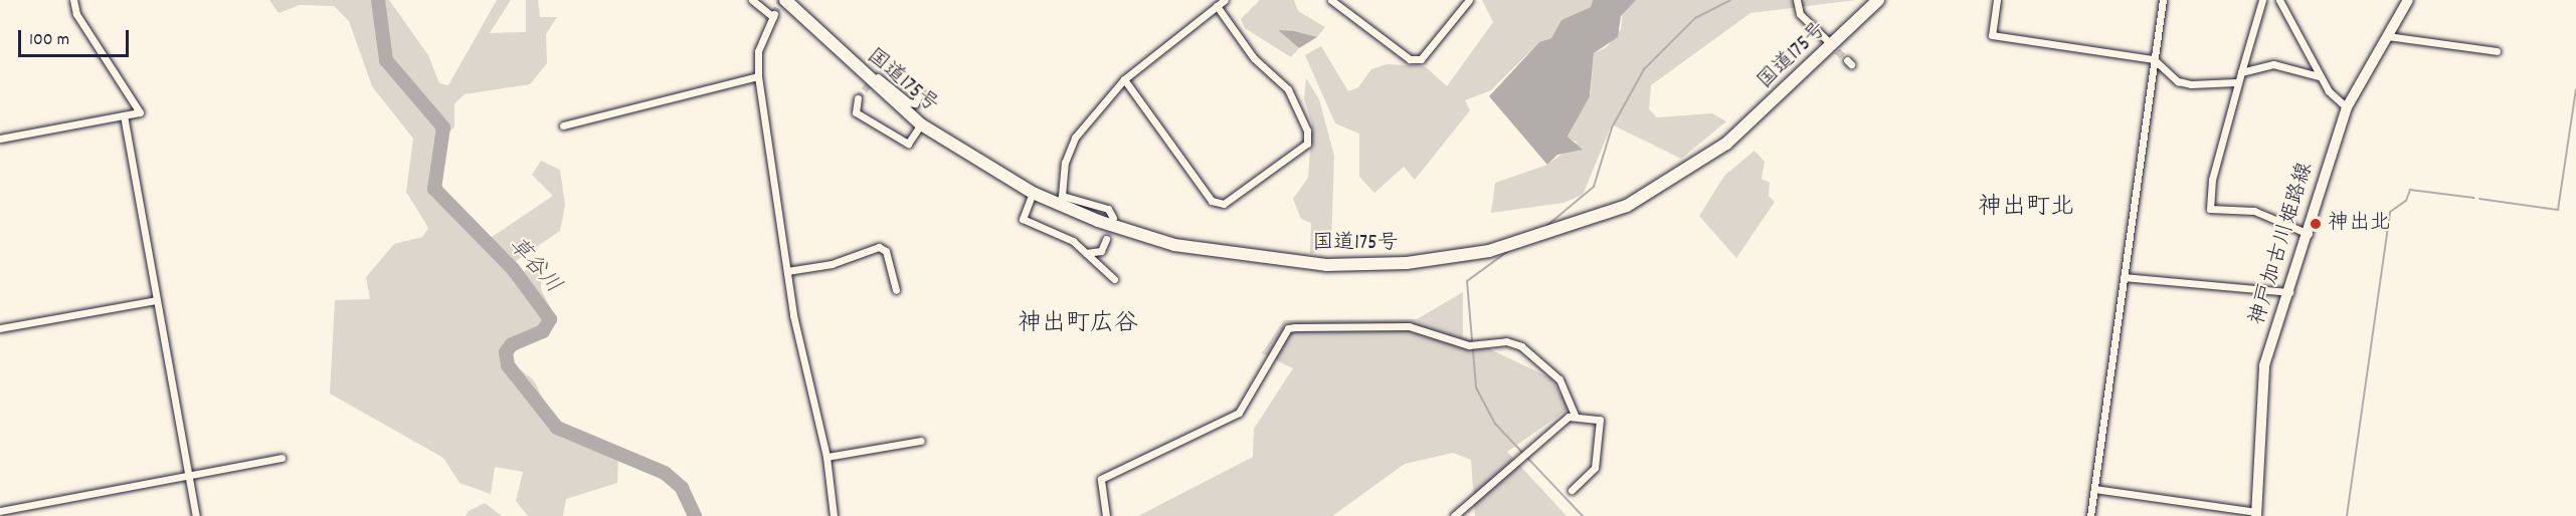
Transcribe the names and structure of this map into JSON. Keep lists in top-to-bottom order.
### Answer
{
  "streets": {
    "highway": ["国道175号"],
    "main road": ["神戸加古川姫路線"]
  },
  "districts": ["神出町北", "神出町広谷"],
  "water": ["草谷川"],
  "places": ["神出北"],
  "scale_bar": "100 m"
}
